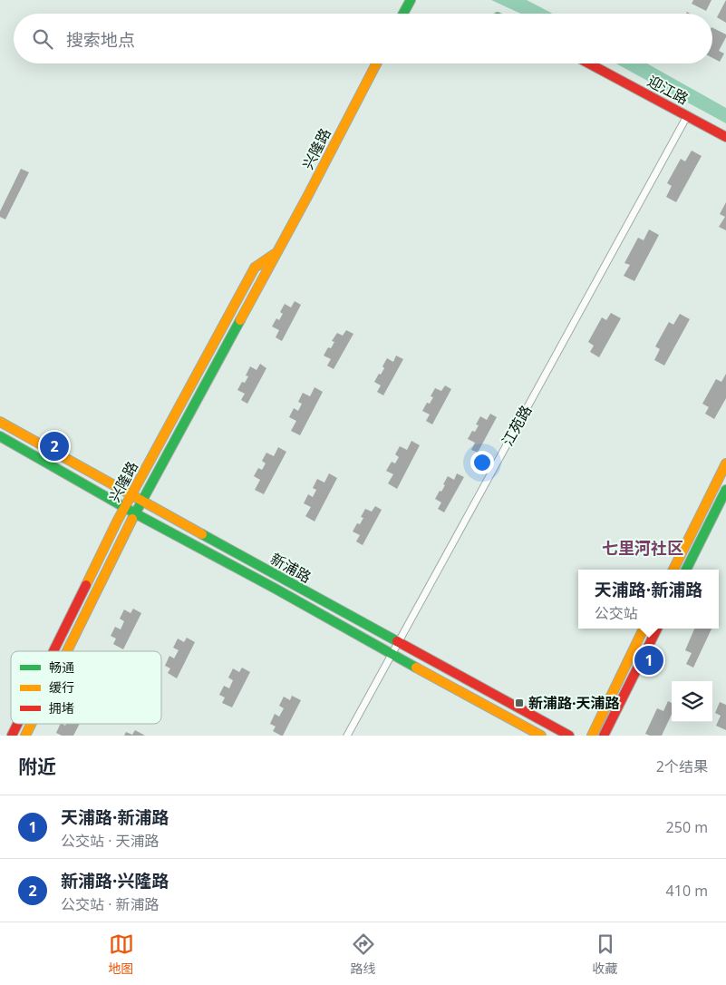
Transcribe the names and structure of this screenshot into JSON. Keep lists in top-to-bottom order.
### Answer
{
  "streets": {
    "main road": ["迎江路", "兴隆路", "新浦路"],
    "street": ["江苑路"]
  },
  "crossings": [
    ["迎江路", "江苑路"],
    ["兴隆路", "新浦路"],
    ["江苑路", "新浦路"]
  ],
  "districts": ["七里河社区"],
  "places": {
    "transit": ["新浦路·天浦路"]
  },
  "legend": ["畅通", "缓行", "拥堵"],
  "page": {
    "search": "搜索地点",
    "pins": ["2", "1"],
    "popup": ["天浦路·新浦路", "公交站"],
    "heading": ["附近", "2个结果"],
    "list": [
      {
        "mark": "1",
        "name": "天浦路·新浦路",
        "note": "公交站 · 天浦路",
        "value": "250 m"
      },
      {
        "mark": "2",
        "name": "新浦路·兴隆路",
        "note": "公交站 · 新浦路",
        "value": "410 m"
      }
    ],
    "nav": ["地图", "路线", "收藏"]
  }
}
